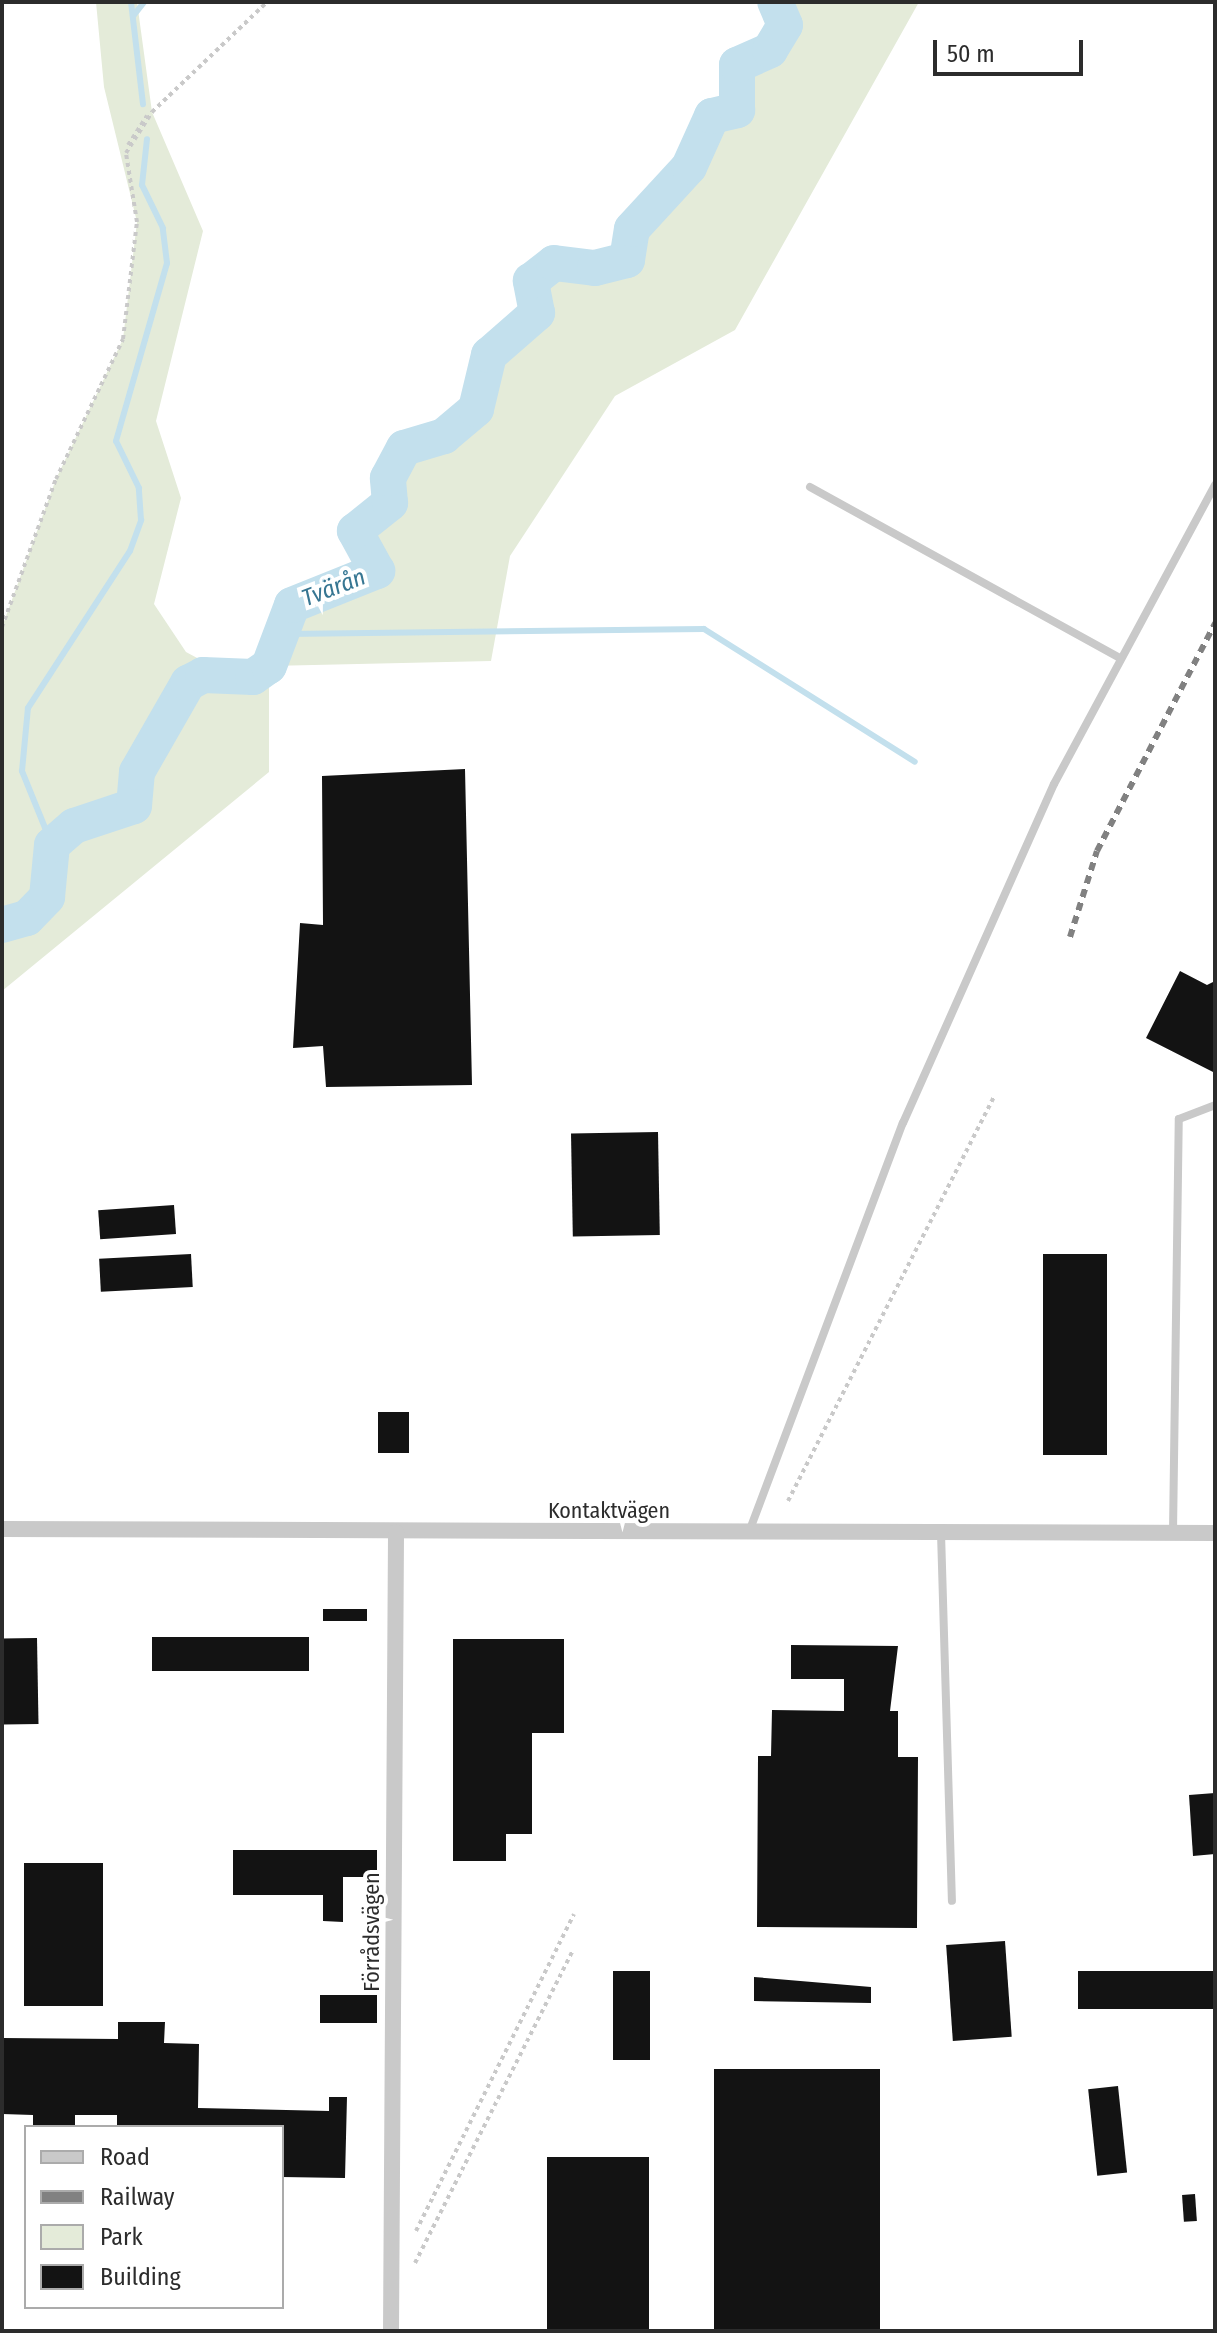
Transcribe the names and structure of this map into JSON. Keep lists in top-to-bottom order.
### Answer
{
  "streets": {
    "street": ["Kontaktvägen", "Förrådsvägen"]
  },
  "crossings": [
    ["Kontaktvägen", "Förrådsvägen"]
  ],
  "water": ["Tvärån"],
  "legend": [
    "Road",
    "Railway",
    "Park",
    "Building"
  ],
  "scale_bar": "50 m"
}
